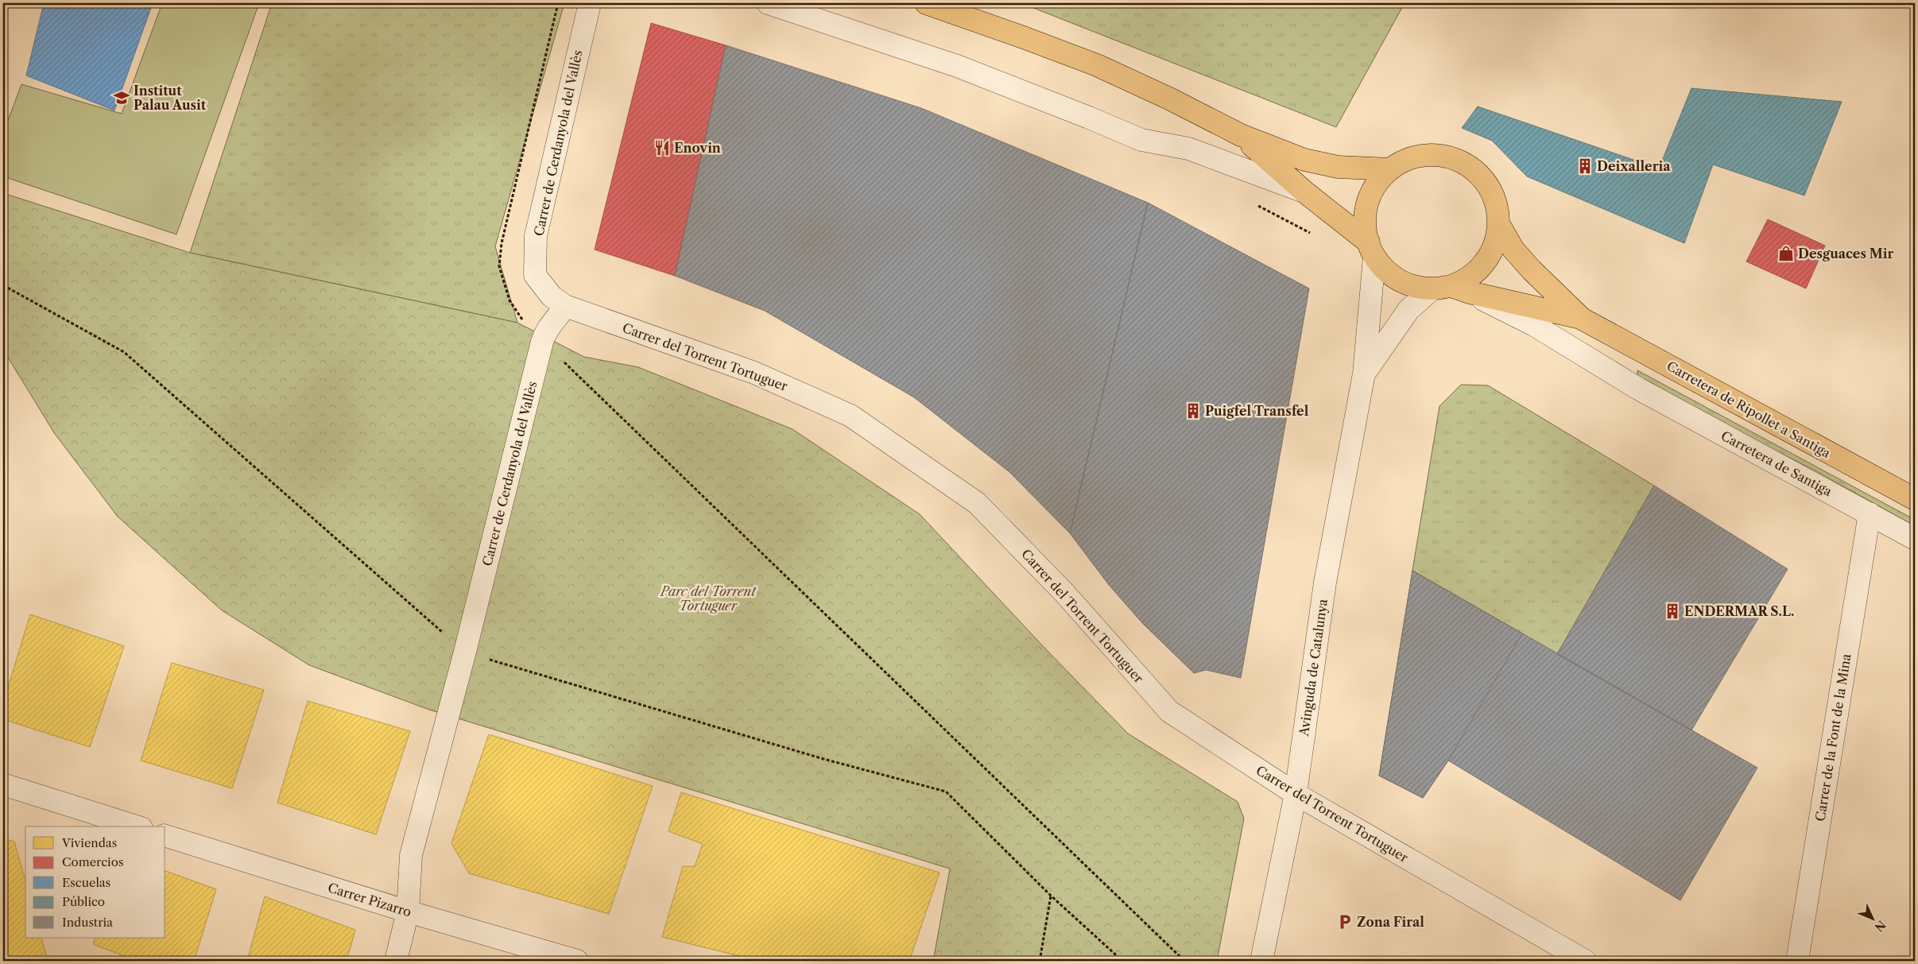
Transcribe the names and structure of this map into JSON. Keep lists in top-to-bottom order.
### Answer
{
  "streets": {
    "main road": ["Carretera de Ripollet a Santiga"],
    "street": [
      "Carrer de Cerdanyola del Vallès",
      "Carrer del Torrent Tortuguer",
      "Carretera de Santiga",
      "Avinguda de Catalunya",
      "Carrer de la Font de la Mina",
      "Carrer Pizarro"
    ]
  },
  "crossings": [
    ["Carrer de Cerdanyola del Vallès", "Carrer del Torrent Tortuguer"],
    ["Carrer de Cerdanyola del Vallès", "Carrer Pizarro"],
    ["Carrer del Torrent Tortuguer", "Avinguda de Catalunya"],
    ["Carretera de Santiga", "Avinguda de Catalunya"],
    ["Carretera de Santiga", "Carrer de la Font de la Mina"]
  ],
  "parks": ["Parc del Torrent Tortuguer"],
  "places": {
    "school or university": ["Institut Palau Ausit"],
    "restaurant": ["Enovin"],
    "building": ["Deixalleria", "Puigfel Transfel", "ENDERMAR S.L."],
    "shop": ["Desguaces Mir"],
    "parking": ["Zona Firal"]
  },
  "legend": [
    "Viviendas",
    "Comercios",
    "Escuelas",
    "Público",
    "Industria"
  ],
  "north": "bottom right"
}
